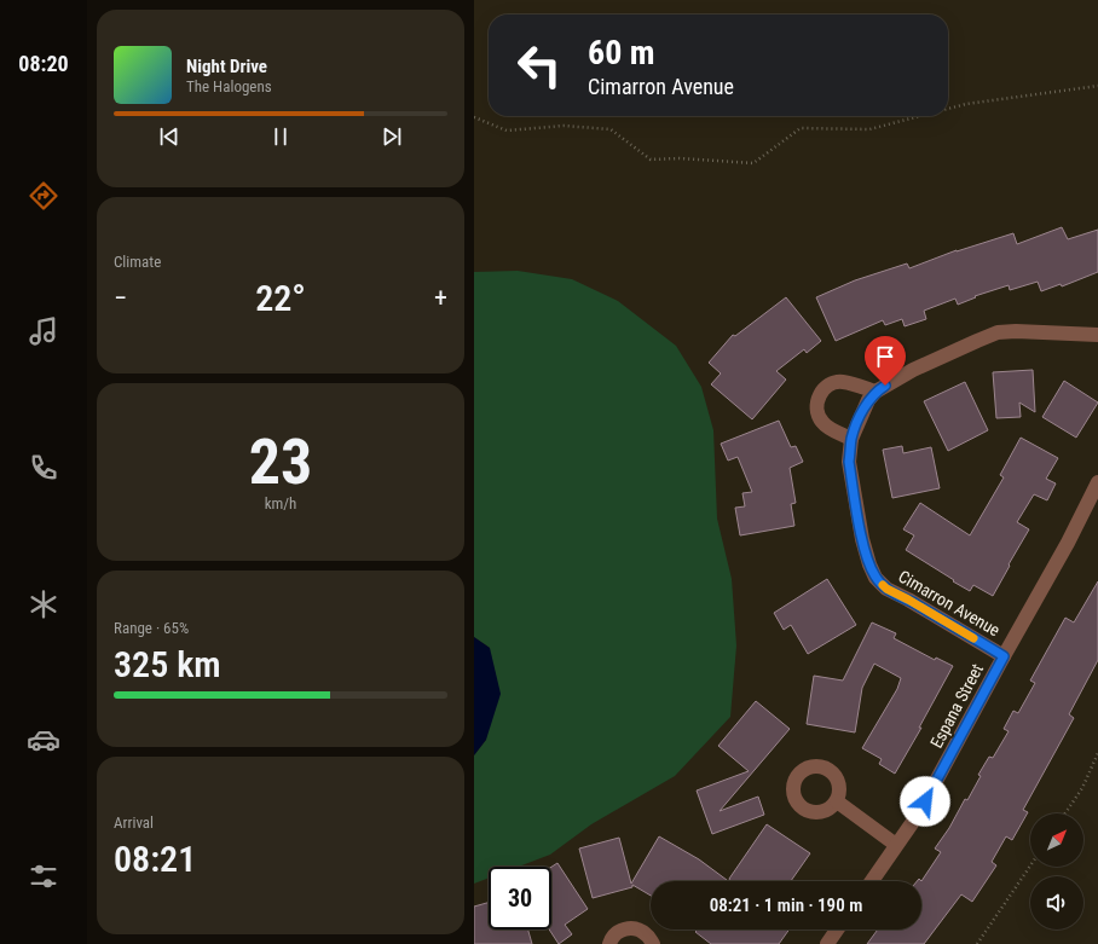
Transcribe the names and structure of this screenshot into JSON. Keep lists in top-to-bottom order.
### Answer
{
  "streets": {
    "street": ["Cimarron Avenue", "Espana Street"]
  },
  "crossings": [
    ["Cimarron Avenue", "Espana Street"]
  ],
  "north": "top right",
  "page": {
    "tabs": "08:20",
    "turn": ["60 m", "Cimarron Avenue"],
    "song": ["Night Drive", "The Halogens"],
    "tile": [
      "Climate",
      ["23", "km/h"],
      ["Range · 65%", "325 km"],
      ["Arrival", "08:21"]
    ],
    "heat": ["−", "22°", "+"],
    "limit": "30",
    "trip": "08:21 · 1 min · 190 m"
  }
}
